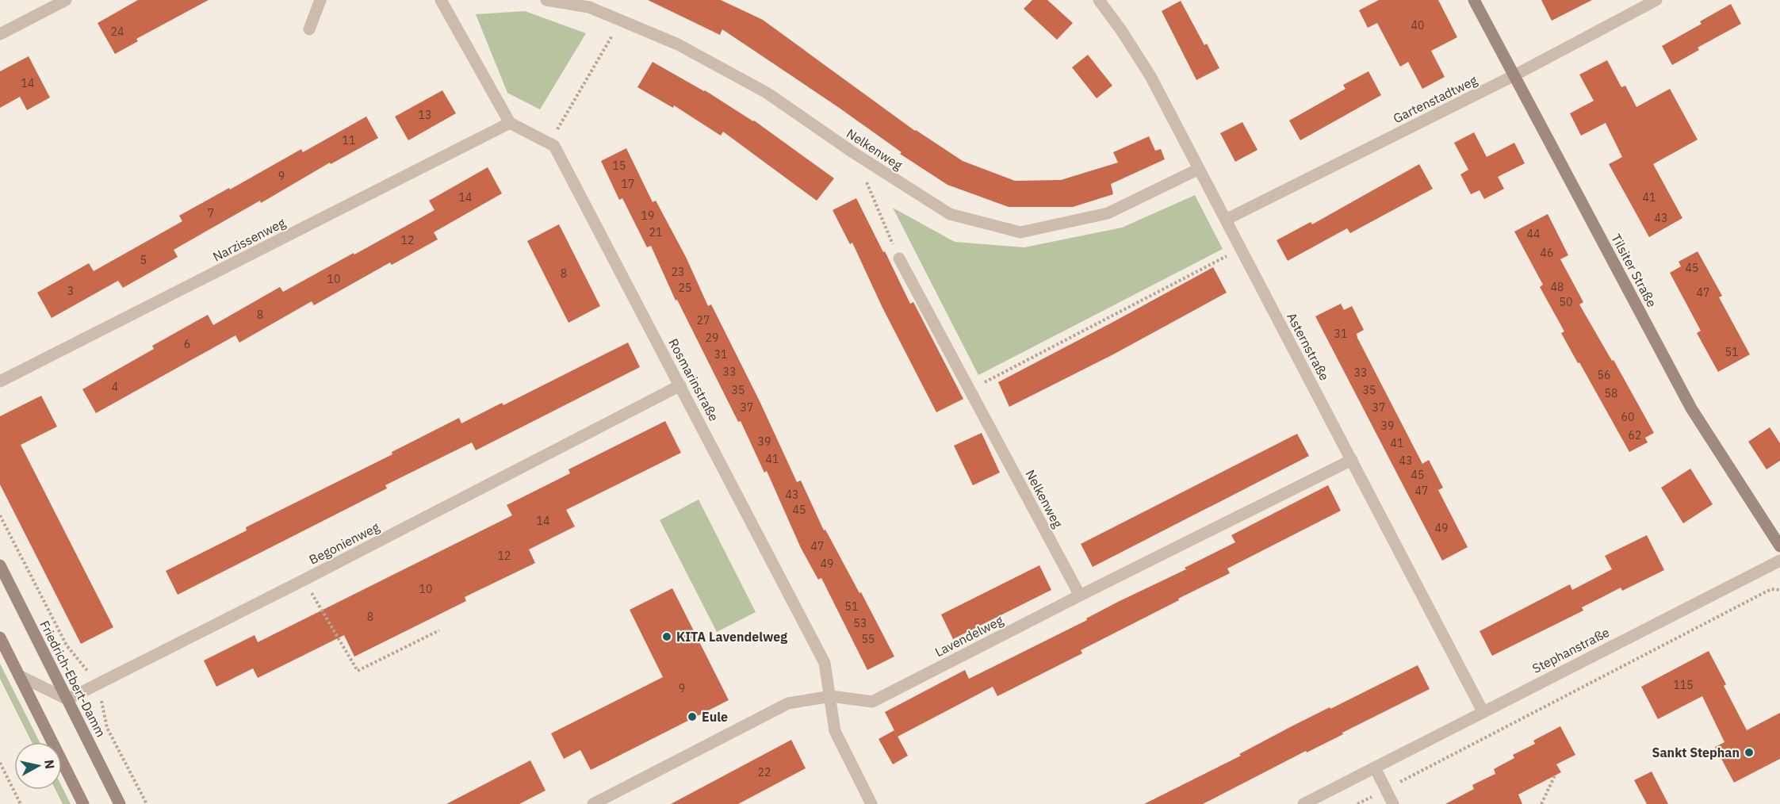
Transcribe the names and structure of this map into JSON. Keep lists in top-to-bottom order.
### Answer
{
  "streets": {
    "street": [
      "Gartenstadtweg",
      "Nelkenweg",
      "Narzissenweg",
      "Tilsiter Straße",
      "Asternstraße",
      "Rosmarinstraße",
      "Begonienweg",
      "Lavendelweg",
      "Stephanstraße",
      "Friedrich-Ebert-Damm"
    ]
  },
  "crossings": [
    ["Gartenstadtweg", "Tilsiter Straße"],
    ["Gartenstadtweg", "Asternstraße"],
    ["Nelkenweg", "Asternstraße"],
    ["Nelkenweg", "Lavendelweg"],
    ["Narzissenweg", "Rosmarinstraße"],
    ["Asternstraße", "Lavendelweg"],
    ["Asternstraße", "Stephanstraße"],
    ["Rosmarinstraße", "Begonienweg"],
    ["Rosmarinstraße", "Lavendelweg"],
    ["Begonienweg", "Friedrich-Ebert-Damm"]
  ],
  "places": ["KITA Lavendelweg", "Eule", "Sankt Stephan"],
  "house_numbers": [
    "40",
    "24",
    "14",
    "13",
    "11",
    "15",
    "9",
    "17",
    "14",
    "41",
    "7",
    "19",
    "43",
    "21",
    "44",
    "12",
    "46",
    "5",
    "45",
    "23",
    "8",
    "10",
    "48",
    "25",
    "3",
    "47",
    "50",
    "8",
    "27",
    "31",
    "29",
    "6",
    "51",
    "31",
    "33",
    "33",
    "56",
    "4",
    "35",
    "35",
    "58",
    "37",
    "37",
    "60",
    "39",
    "62",
    "39",
    "41",
    "41",
    "43",
    "45",
    "47",
    "43",
    "45",
    "14",
    "49",
    "47",
    "12",
    "49",
    "10",
    "51",
    "8",
    "53",
    "55",
    "115",
    "9",
    "22"
  ],
  "north": "right"
}
